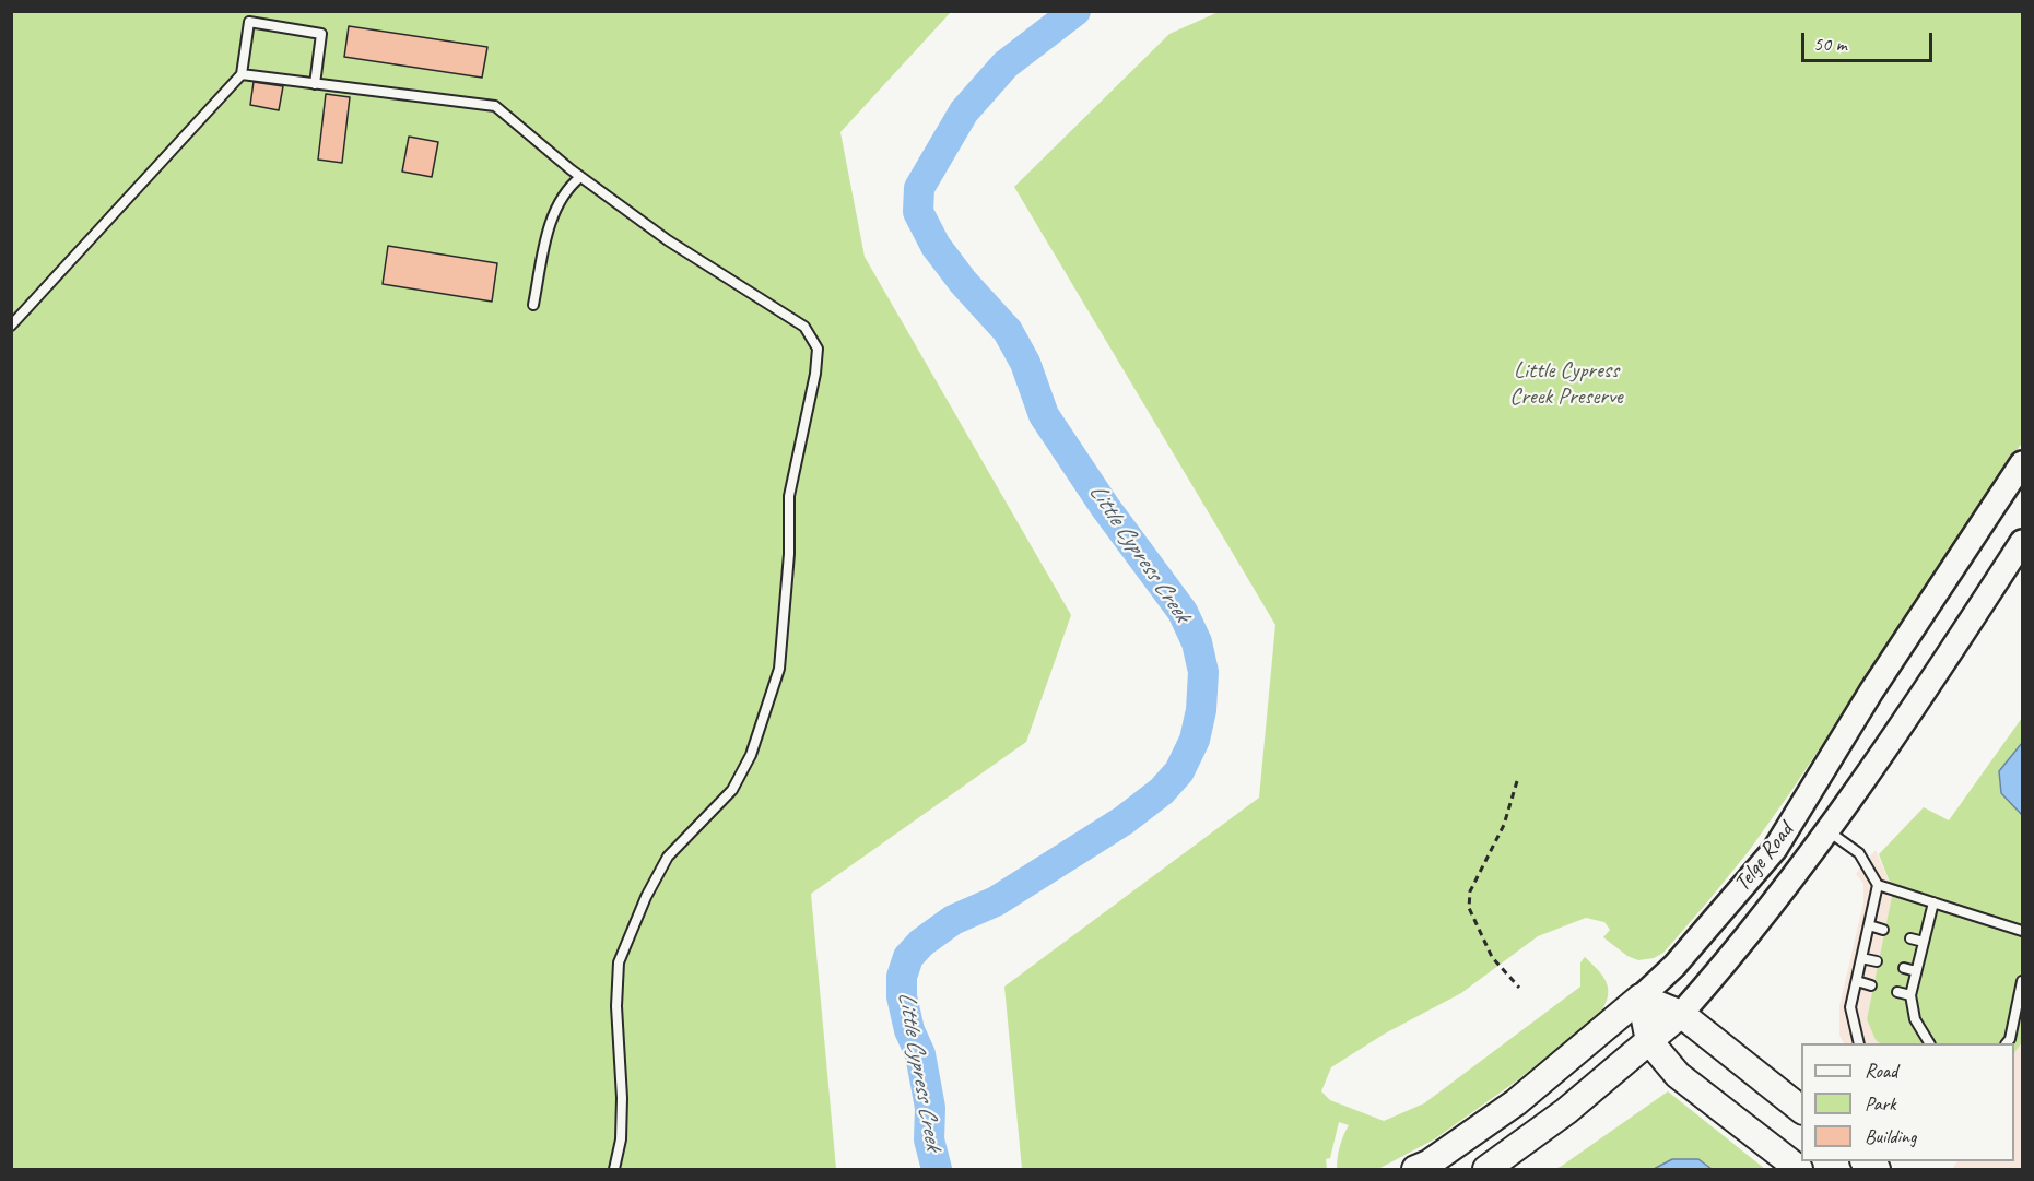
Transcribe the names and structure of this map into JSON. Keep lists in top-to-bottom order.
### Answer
{
  "streets": {
    "main road": ["Telge Road"]
  },
  "water": ["Little Cypress Creek"],
  "parks": ["Little Cypress Creek Preserve"],
  "legend": ["Road", "Park", "Building"],
  "scale_bar": "50 m"
}
